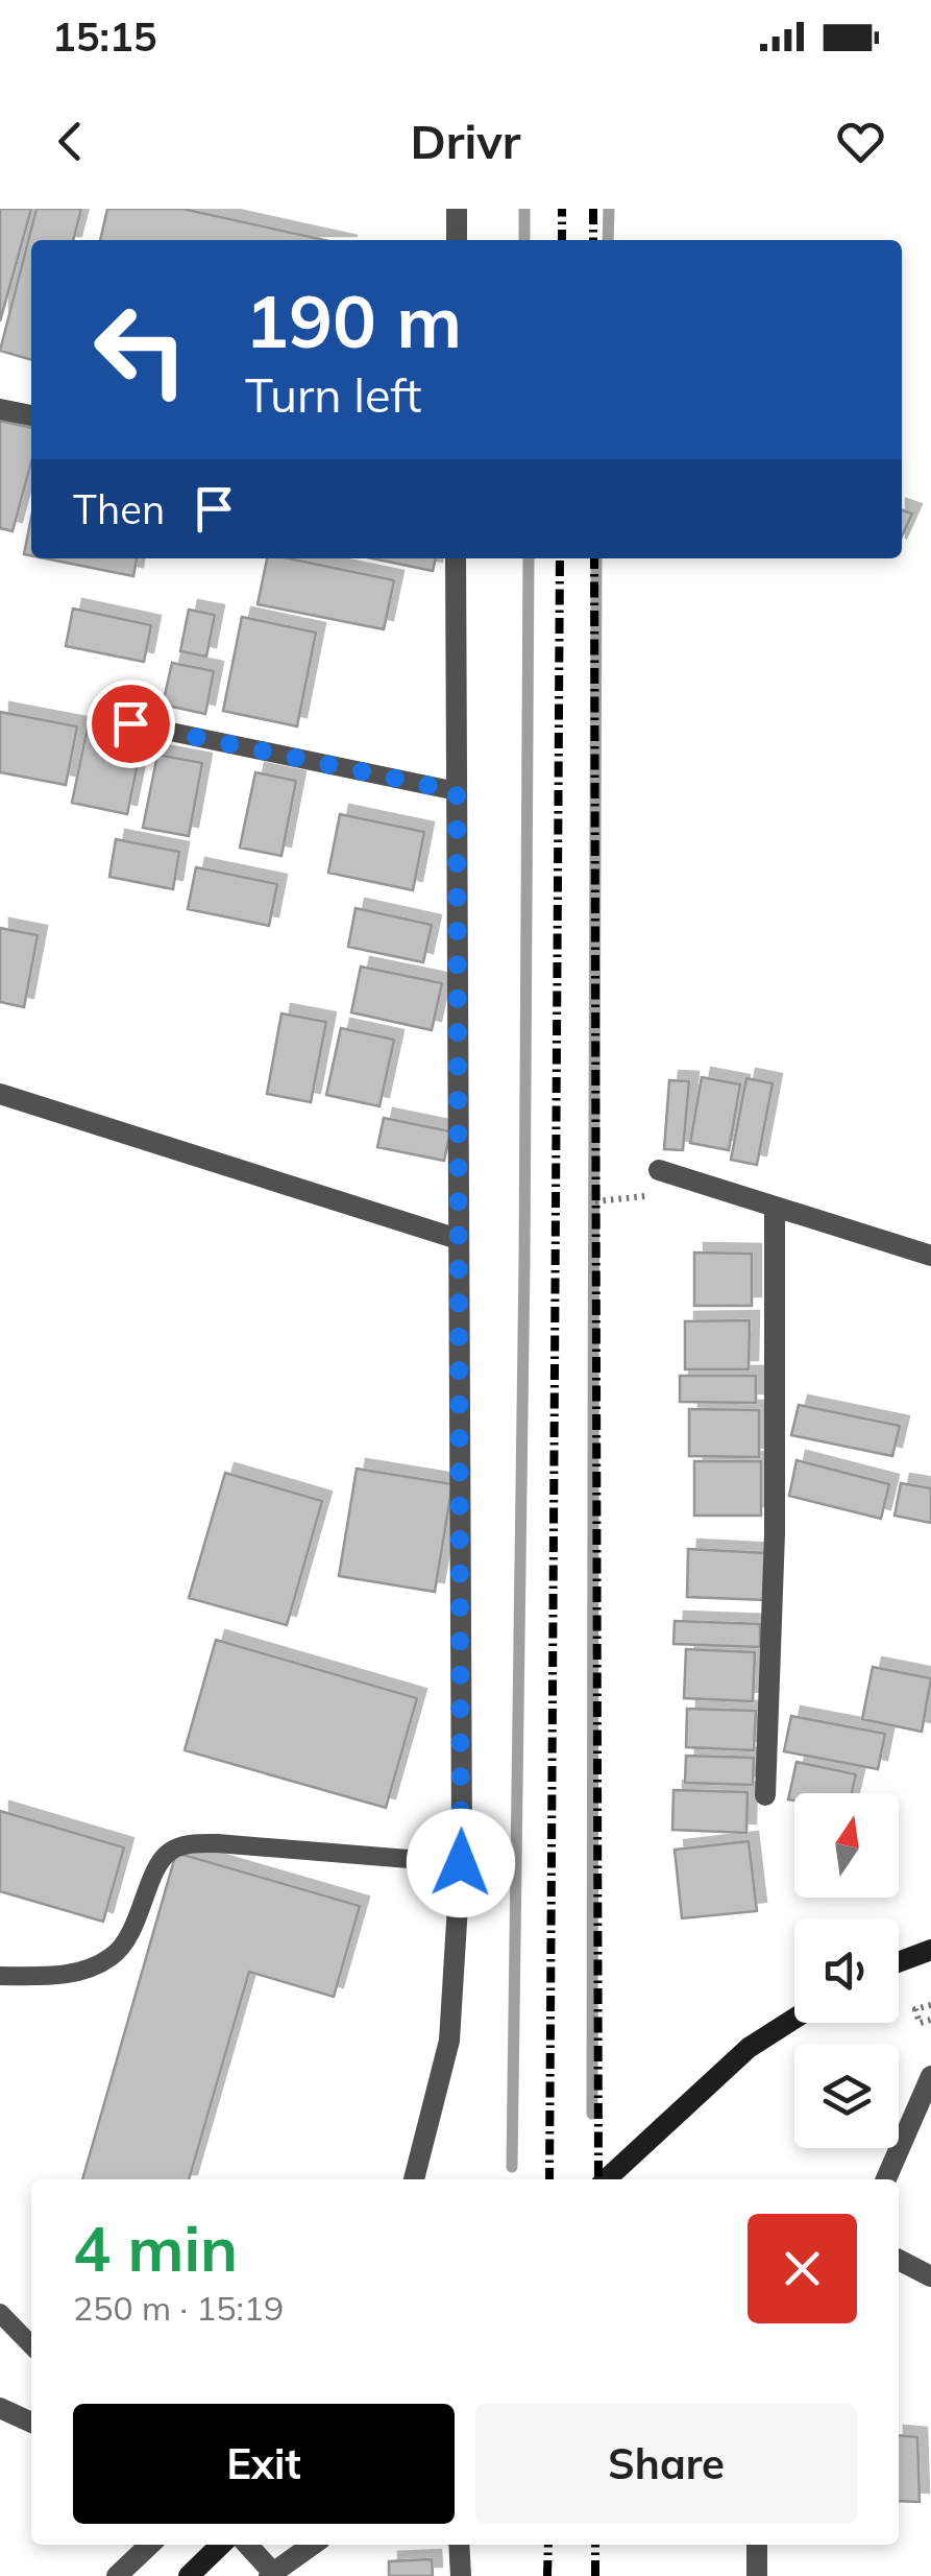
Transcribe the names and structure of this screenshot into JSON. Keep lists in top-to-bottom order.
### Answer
{
  "north": "top",
  "page": {
    "status": "15:15",
    "header": "Drivr",
    "turn": ["190 m", "Turn left"],
    "then": "Then",
    "heading": ["4 min", "250 m · 15:19"],
    "buttons": ["Exit", "Share"]
  }
}
